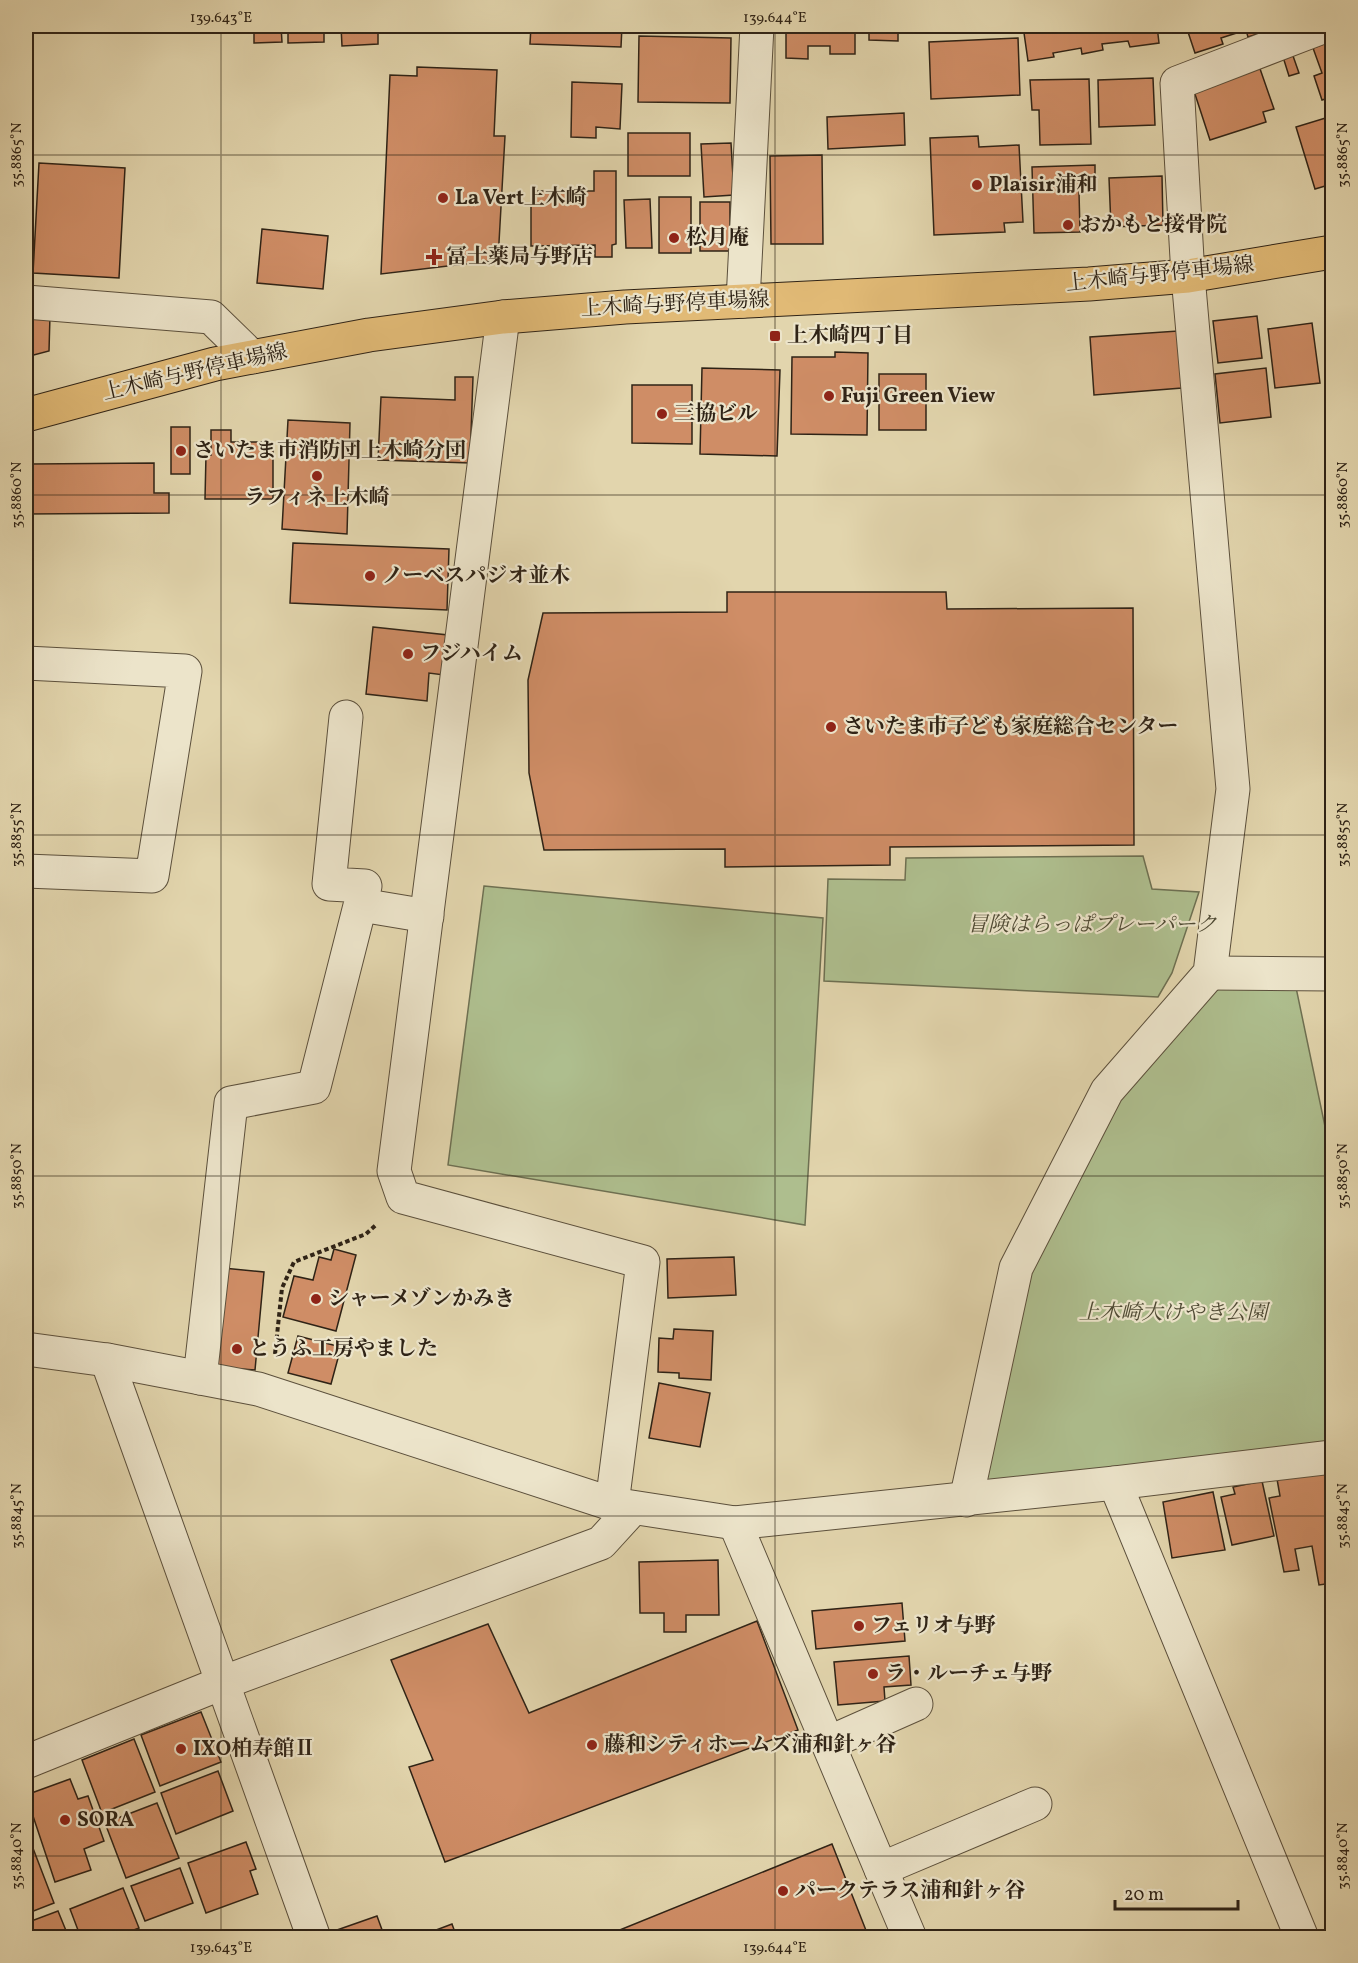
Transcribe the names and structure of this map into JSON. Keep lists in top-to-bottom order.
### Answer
{
  "streets": {
    "main road": ["上木崎与野停車場線"]
  },
  "parks": ["冒険はらっぱプレーパーク", "上木崎大けやき公園"],
  "places": {
    "other": [
      "Plaisir浦和",
      "La Vert上木崎",
      "おかもと接骨院",
      "松月庵",
      "Fuji Green View",
      "三協ビル",
      "さいたま市消防団上木崎分団",
      "ラフィネ上木崎",
      "ノーベスパジオ並木",
      "フジハイム",
      "さいたま市子ども家庭総合センター",
      "シャーメゾンかみき",
      "とうふ工房やました",
      "フェリオ与野",
      "ラ・ルーチェ与野",
      "藤和シティホームズ浦和針ヶ谷",
      "IXO柏寿館Ⅱ",
      "SORA",
      "パークテラス浦和針ヶ谷"
    ],
    "health": ["冨士薬局与野店"],
    "transit": ["上木崎四丁目"]
  },
  "scale_bar": "20 m",
  "coordinates": [
    "139.643°E",
    "139.644°E",
    "35.8865°N",
    "35.8860°N",
    "35.8855°N",
    "35.8850°N",
    "35.8845°N",
    "35.8840°N"
  ]
}
